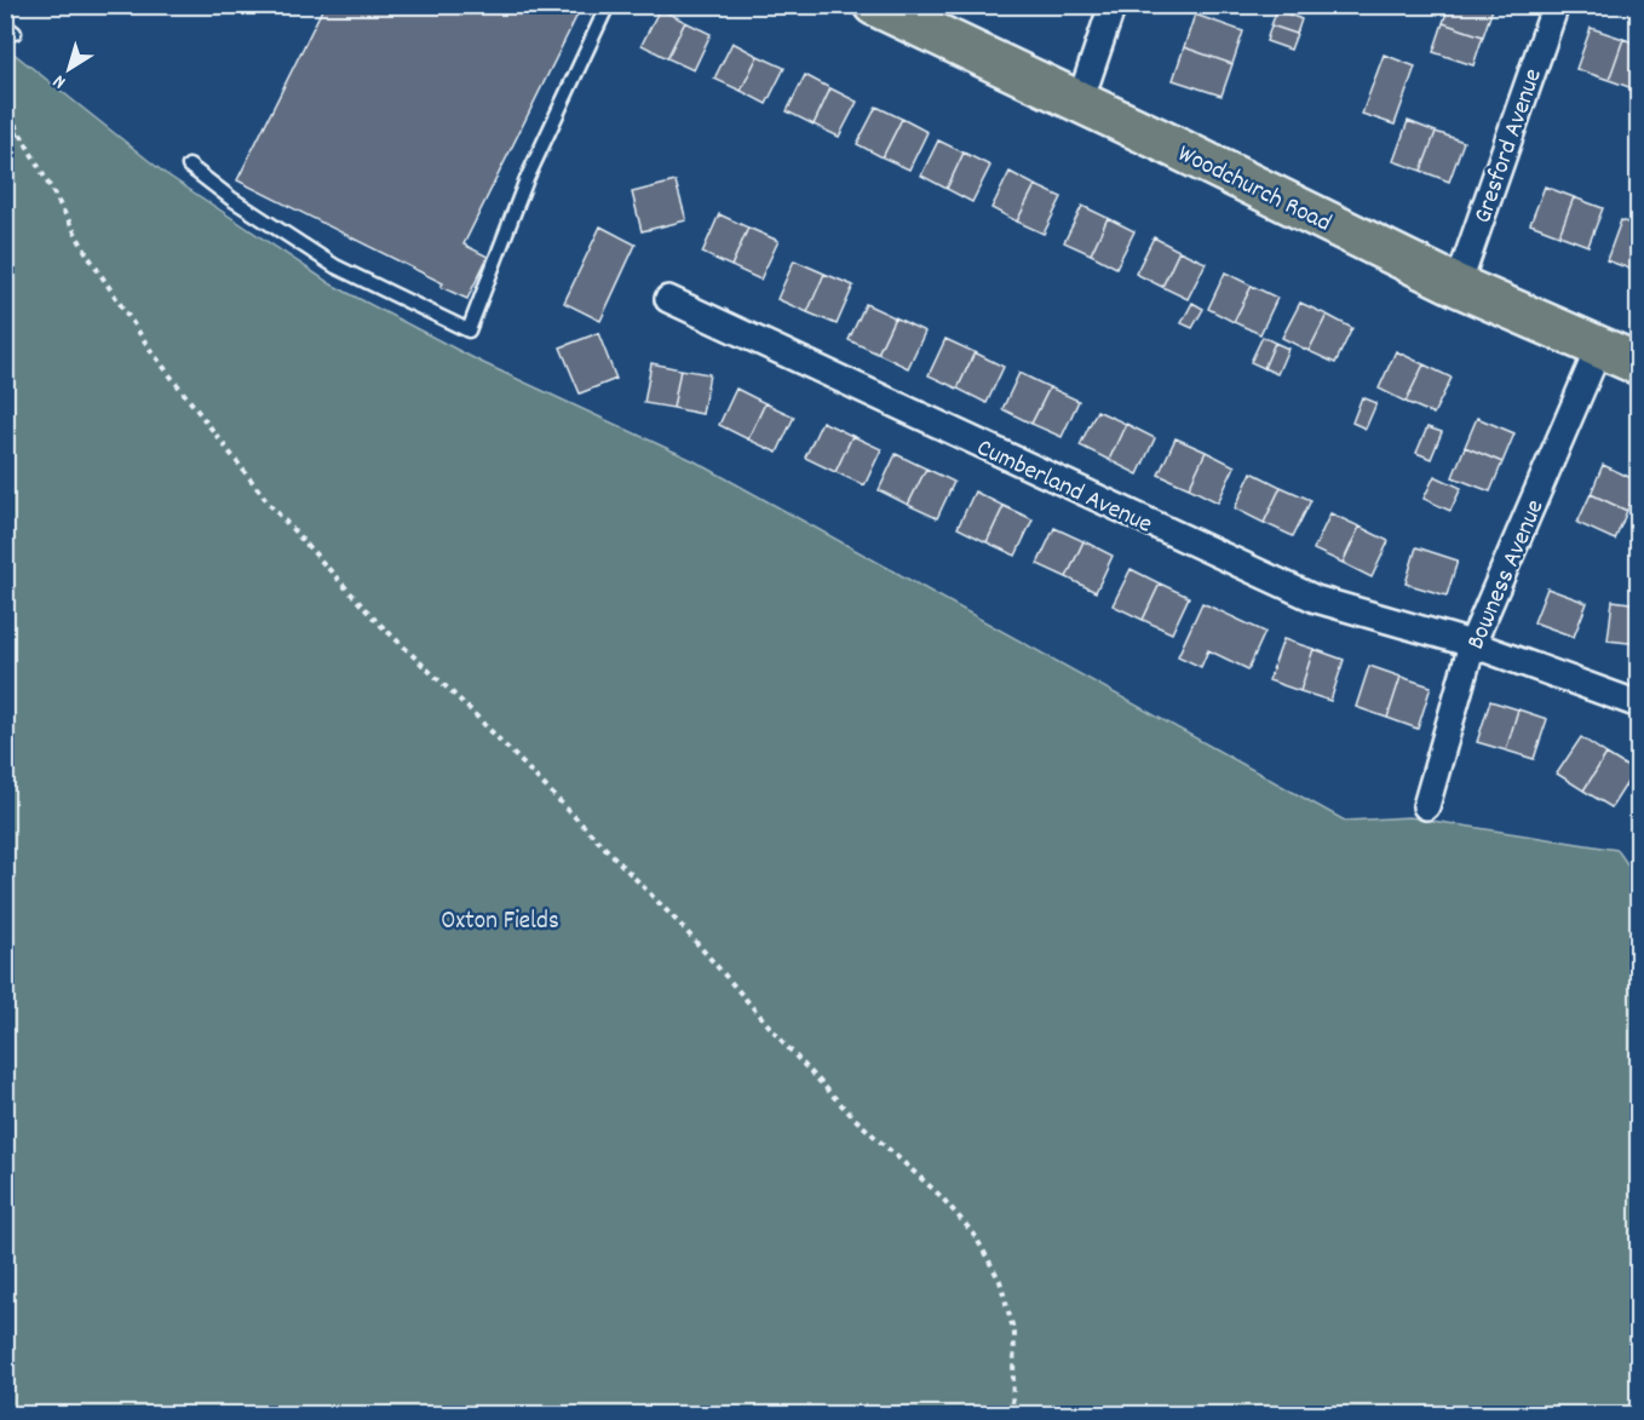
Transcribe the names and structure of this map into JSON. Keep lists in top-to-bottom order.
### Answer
{
  "streets": {
    "highway": ["Woodchurch Road"],
    "street": ["Gresford Avenue", "Cumberland Avenue", "Bowness Avenue"]
  },
  "crossings": [
    ["Gresford Avenue", "Woodchurch Road"],
    ["Woodchurch Road", "Bowness Avenue"],
    ["Cumberland Avenue", "Bowness Avenue"]
  ],
  "parks": ["Oxton Fields"],
  "north": "bottom left"
}
